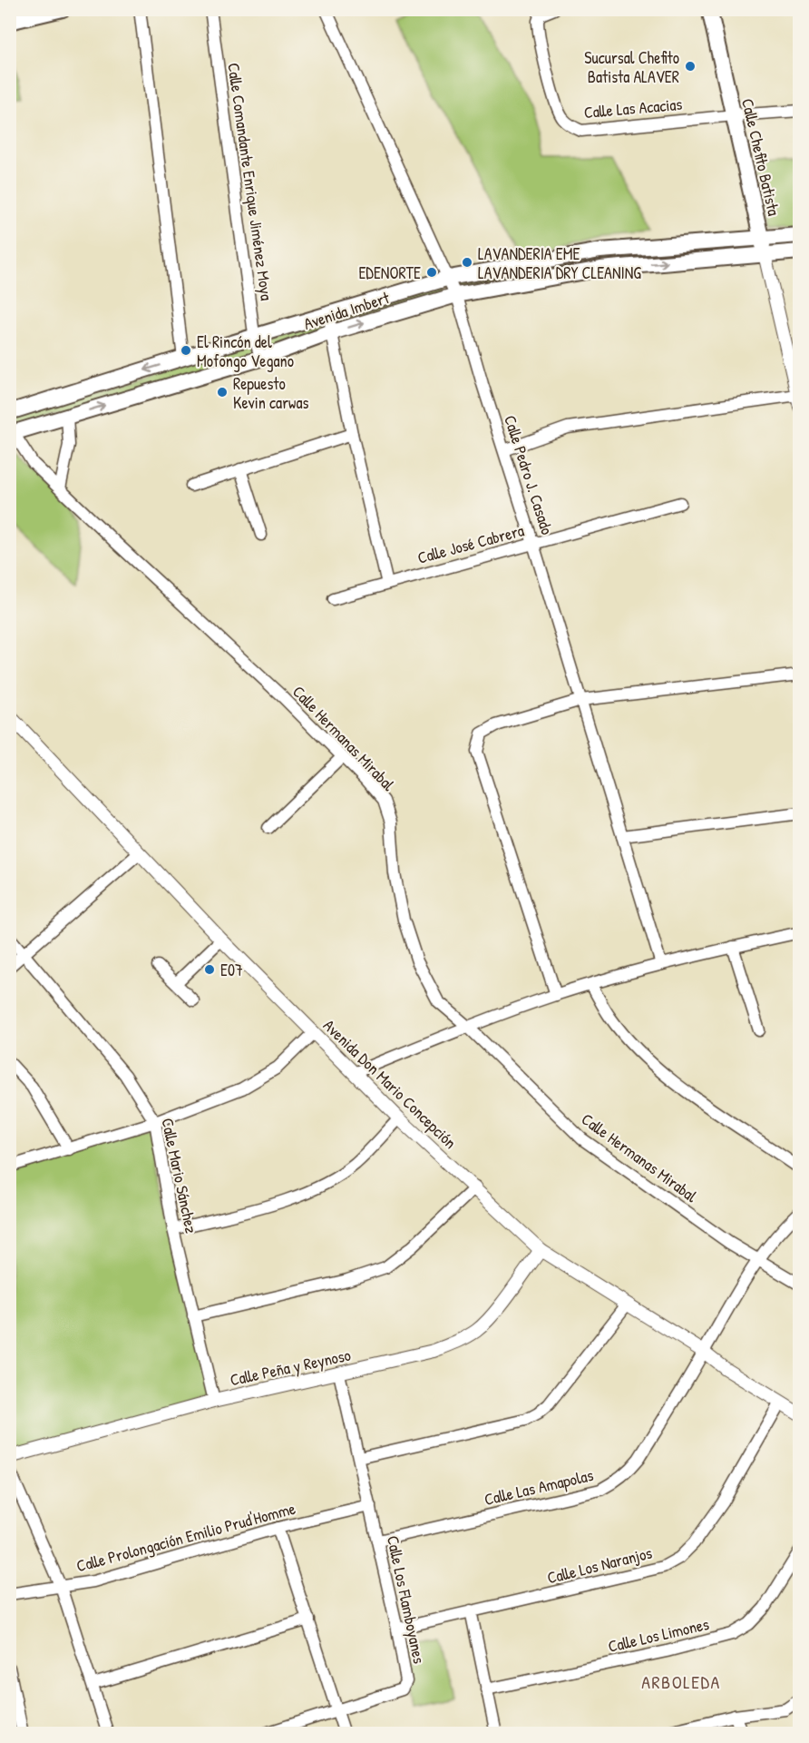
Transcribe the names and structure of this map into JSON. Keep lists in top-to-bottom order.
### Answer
{
  "streets": {
    "main road": ["Calle Chefito Batista", "Avenida Imbert"],
    "street": [
      "Calle Las Acacias",
      "Calle Comandante Enrique Jiménez Moya",
      "Calle Pedro J. Casado",
      "Calle José Cabrera",
      "Calle Hermanas Mirabal",
      "Avenida Don Mario Concepción",
      "Calle Mario Sánchez",
      "Calle Peña y Reynoso",
      "Calle Las Amapolas",
      "Calle Prolongación Emilio Prud'Homme",
      "Calle Los Naranjos",
      "Calle Los Flamboyanes",
      "Calle Los Limones"
    ]
  },
  "crossings": [
    ["Calle Las Acacias", "Calle Chefito Batista"],
    ["Calle Chefito Batista", "Avenida Imbert"],
    ["Calle Comandante Enrique Jiménez Moya", "Avenida Imbert"],
    ["Avenida Imbert", "Calle Pedro J. Casado"],
    ["Avenida Imbert", "Calle Hermanas Mirabal"],
    ["Calle Pedro J. Casado", "Calle José Cabrera"],
    ["Calle Hermanas Mirabal", "Calle Las Amapolas"],
    ["Avenida Don Mario Concepción", "Calle Peña y Reynoso"],
    ["Avenida Don Mario Concepción", "Calle Las Amapolas"],
    ["Avenida Don Mario Concepción", "Calle Los Naranjos"],
    ["Calle Mario Sánchez", "Calle Peña y Reynoso"],
    ["Calle Peña y Reynoso", "Calle Los Flamboyanes"],
    ["Calle Las Amapolas", "Calle Los Flamboyanes"],
    ["Calle Prolongación Emilio Prud'Homme", "Calle Los Flamboyanes"],
    ["Calle Los Naranjos", "Calle Los Flamboyanes"]
  ],
  "districts": ["ARBOLEDA"],
  "places": [
    "Sucursal Chefito Batista ALAVER",
    "LAVANDERIA EME LAVANDERIA DRY CLEANING",
    "EDENORTE",
    "El Rincón del Mofongo Vegano",
    "Repuesto Kevin carwas",
    "E07"
  ]
}
